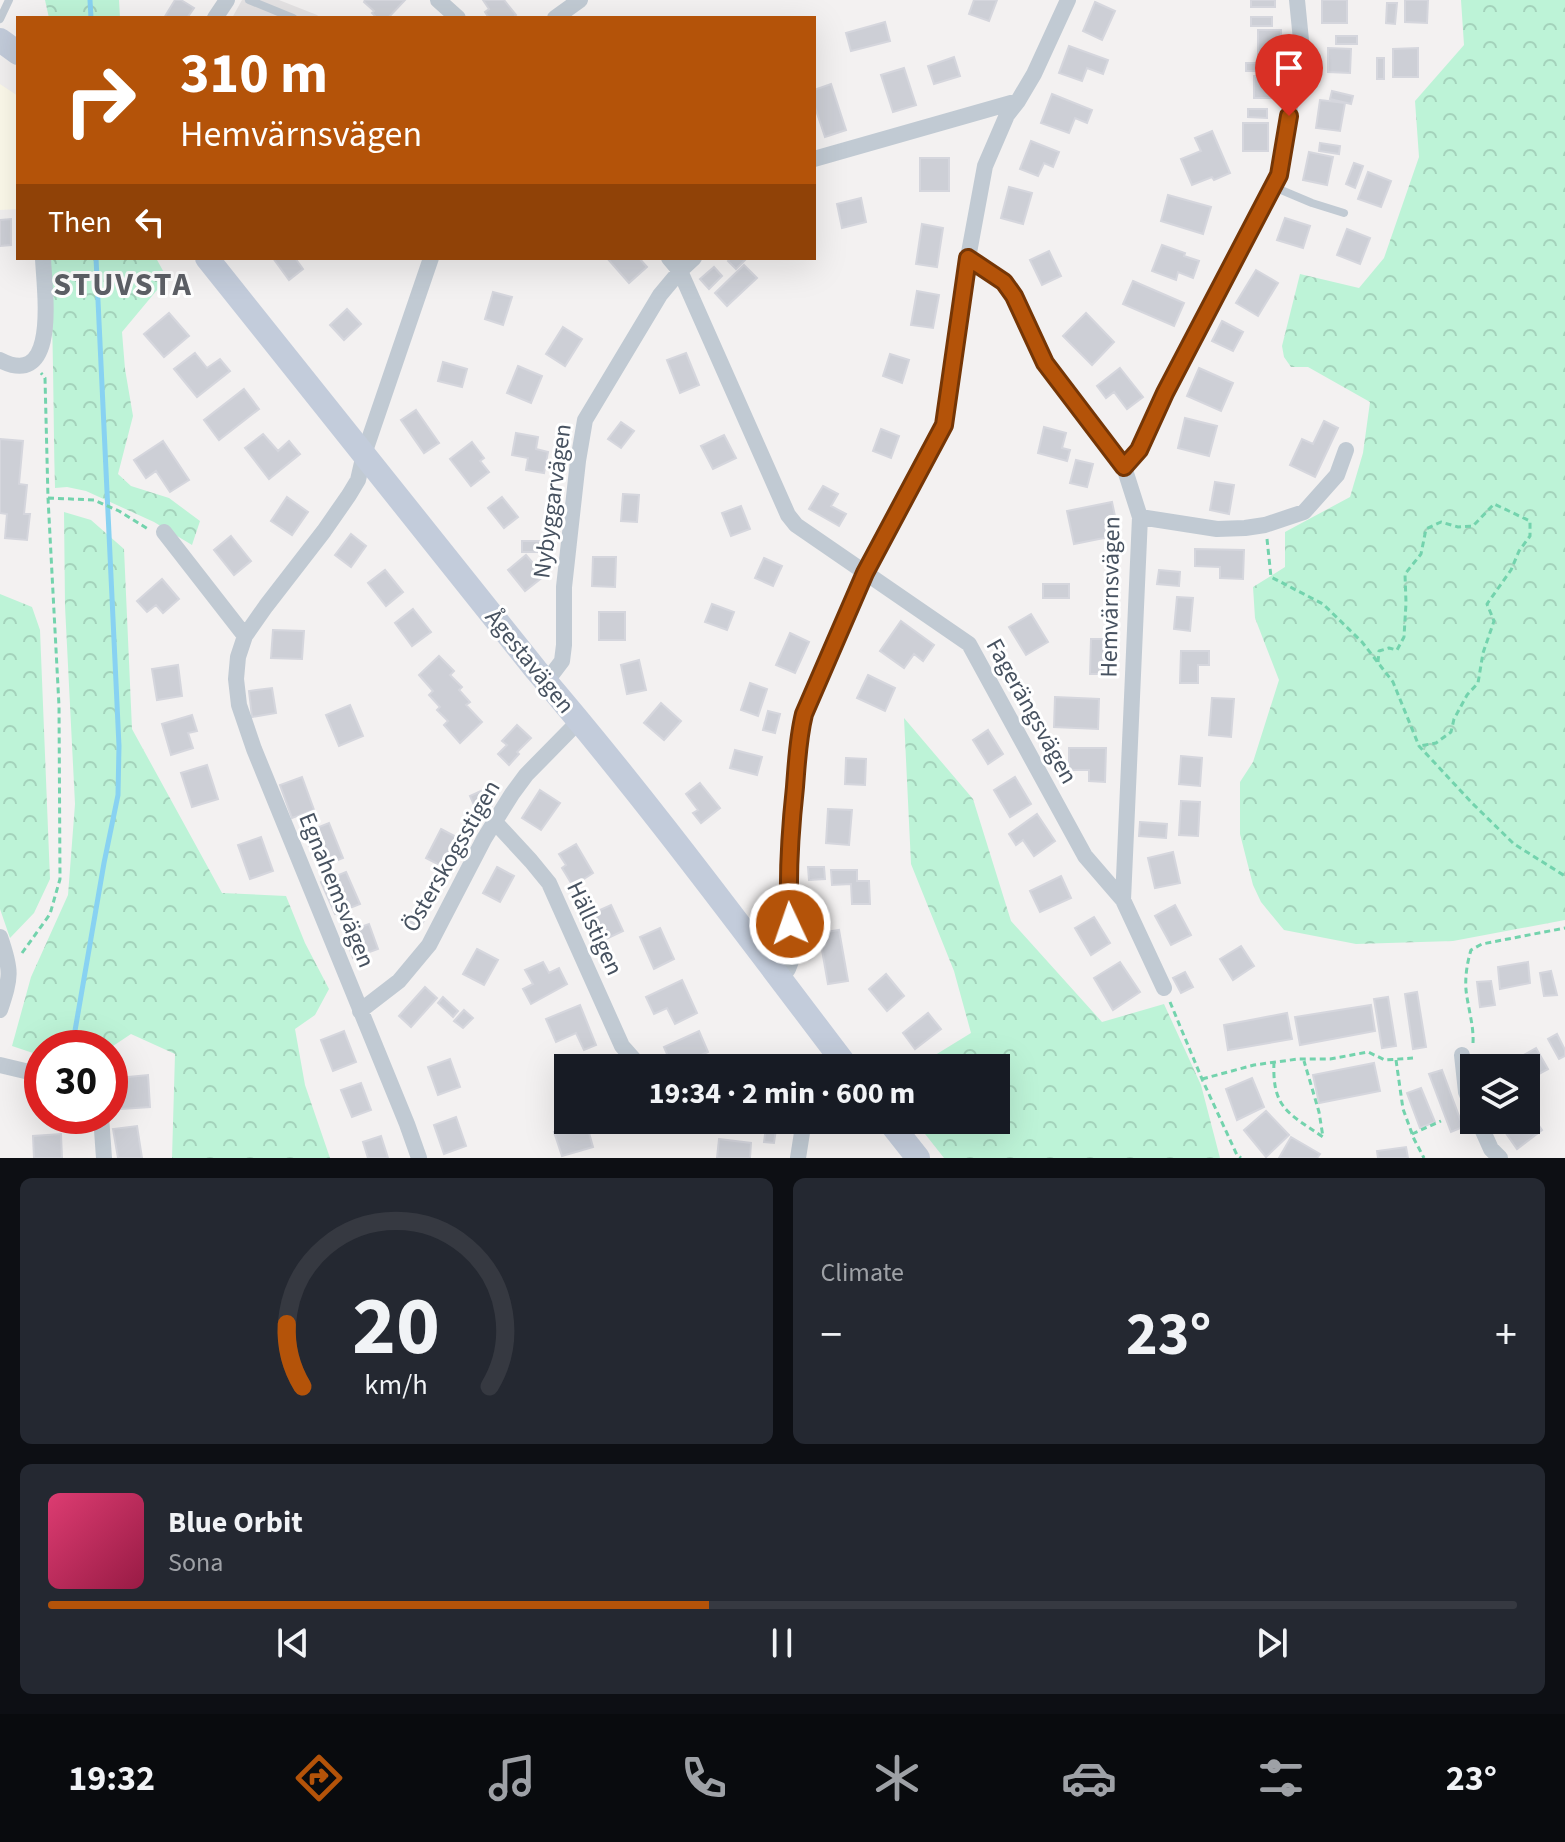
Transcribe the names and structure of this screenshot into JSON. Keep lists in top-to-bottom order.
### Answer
{
  "streets": {
    "main road": ["Ågestavägen"],
    "street": [
      "Nybyggarvägen",
      "Hemvärnsvägen",
      "Fagerängsvägen",
      "Österskogsstigen",
      "Egnahemsvägen",
      "Hällstigen"
    ]
  },
  "crossings": [
    ["Nybyggarvägen", "Ågestavägen"],
    ["Nybyggarvägen", "Fagerängsvägen"],
    ["Hemvärnsvägen", "Fagerängsvägen"],
    ["Ågestavägen", "Österskogsstigen"],
    ["Ågestavägen", "Egnahemsvägen"],
    ["Österskogsstigen", "Egnahemsvägen"],
    ["Österskogsstigen", "Hällstigen"]
  ],
  "districts": ["STUVSTA"],
  "page": {
    "turn": ["310 m", "Hemvärnsvägen"],
    "then": "Then",
    "limit": "30",
    "trip": "19:34 · 2 min · 600 m",
    "tile": "Climate",
    "heat": ["−", "23°", "+"],
    "song": ["Blue Orbit", "Sona"],
    "tabs": ["19:32", "23°"],
    "gauge": ["20", "km/h"]
  }
}
